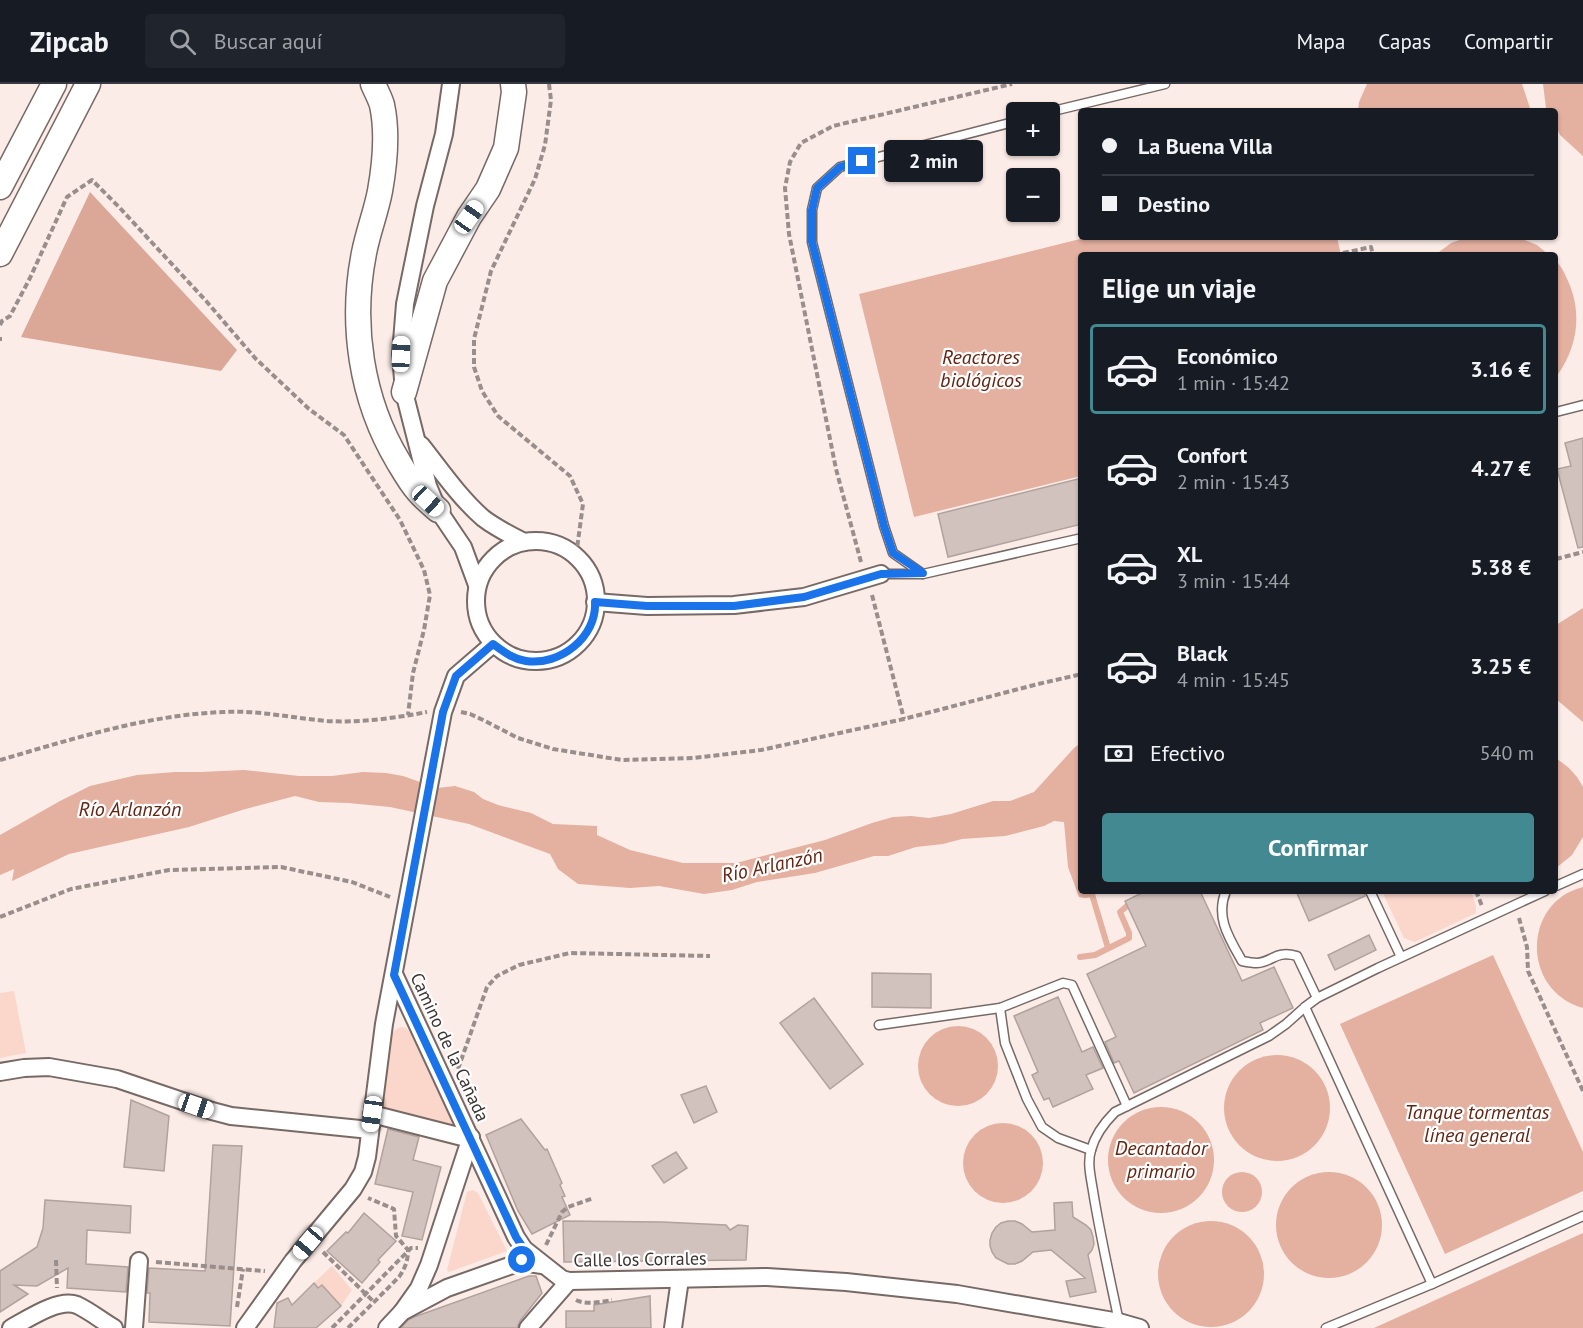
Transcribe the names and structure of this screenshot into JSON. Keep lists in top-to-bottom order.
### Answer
{
  "streets": {
    "street": ["Camino de la Cañada", "Calle los Corrales"]
  },
  "crossings": [
    ["Camino de la Cañada", "Calle los Corrales"]
  ],
  "water": [
    "Reactores biológicos",
    "Río Arlanzón",
    "Tanque tormentas línea general",
    "Decantador primario"
  ],
  "page": {
    "header": "Zipcab",
    "search": "Buscar aquí",
    "nav": ["Mapa", "Capas", "Compartir"],
    "map_buttons": ["+", "−"],
    "banner": ["La Buena Villa", "Destino"],
    "bubble": "2 min",
    "heading": "Elige un viaje",
    "list": [
      {
        "name": "Económico",
        "note": "1 min · 15:42",
        "value": "3.16 €"
      },
      {
        "name": "Confort",
        "note": "2 min · 15:43",
        "value": "4.27 €"
      },
      {
        "name": "XL",
        "note": "3 min · 15:44",
        "value": "5.38 €"
      },
      {
        "name": "Black",
        "note": "4 min · 15:45",
        "value": "3.25 €"
      }
    ],
    "pay": ["Efectivo", "540 m"],
    "buttons": "Confirmar"
  }
}
